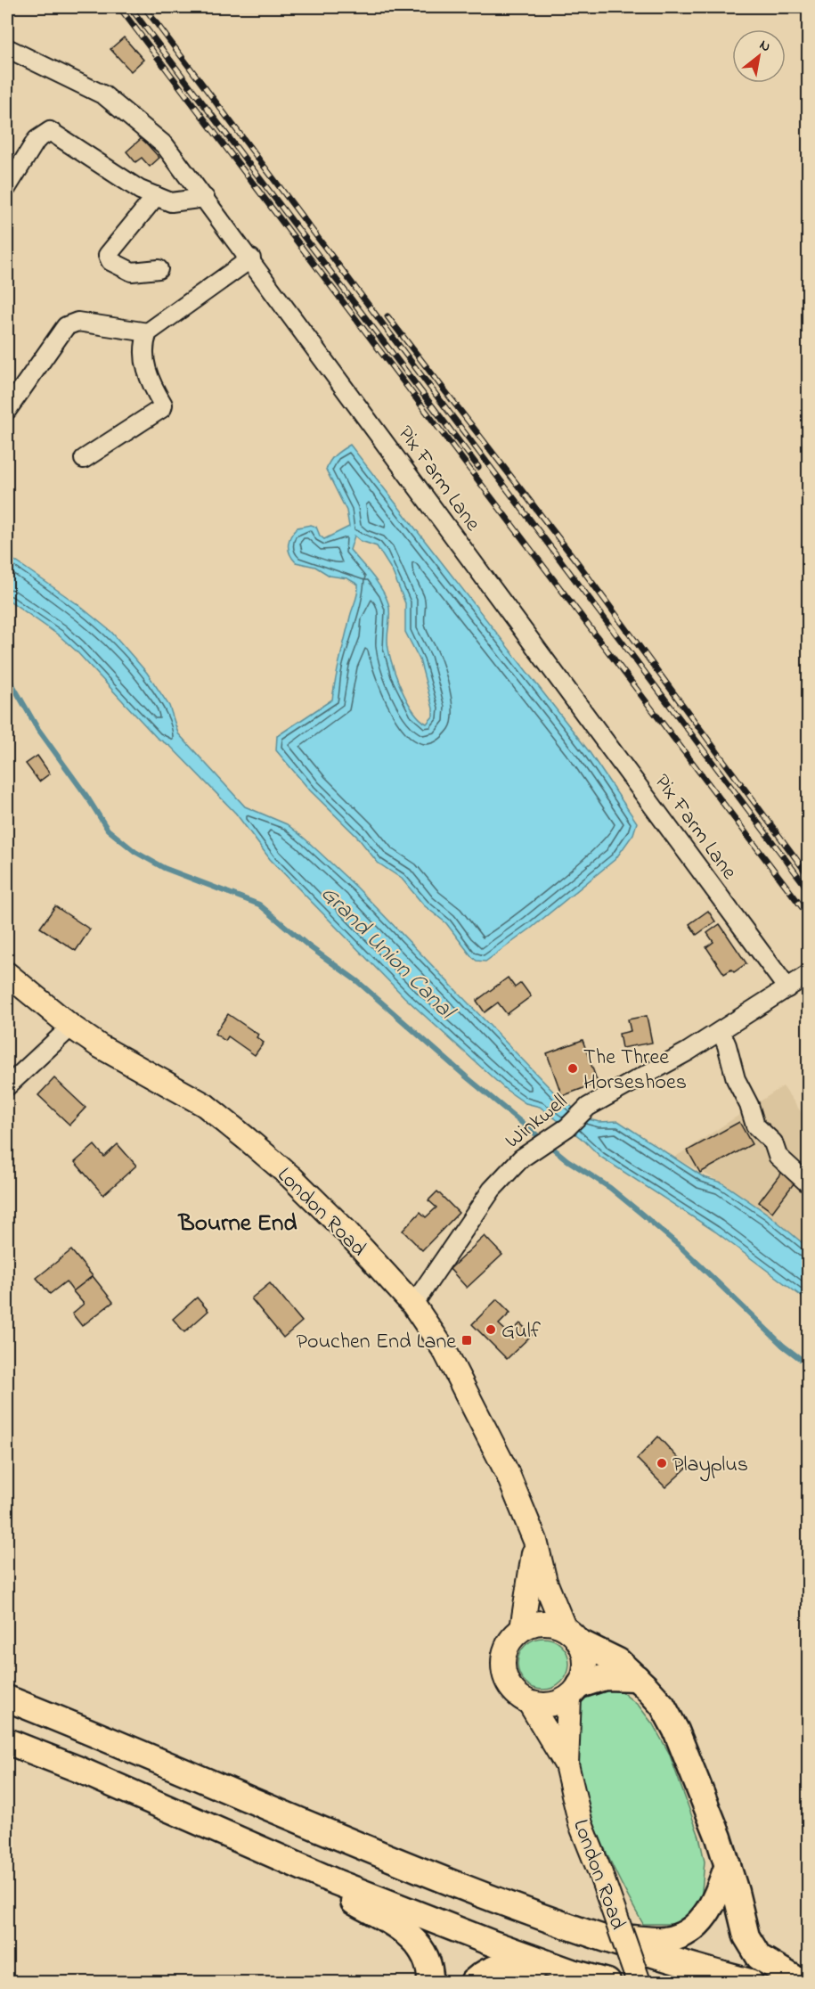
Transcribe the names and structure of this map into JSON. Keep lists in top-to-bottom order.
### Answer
{
  "streets": {
    "main road": ["London Road"],
    "street": ["Pix Farm Lane", "Winkwell"]
  },
  "crossings": [
    ["Pix Farm Lane", "Winkwell"],
    ["Winkwell", "London Road"]
  ],
  "districts": ["Bourne End"],
  "water": ["Grand Union Canal"],
  "places": {
    "other": ["The Three Horseshoes", "Gulf", "Playplus"],
    "transit": ["Pouchen End Lane"]
  },
  "north": "top right"
}
